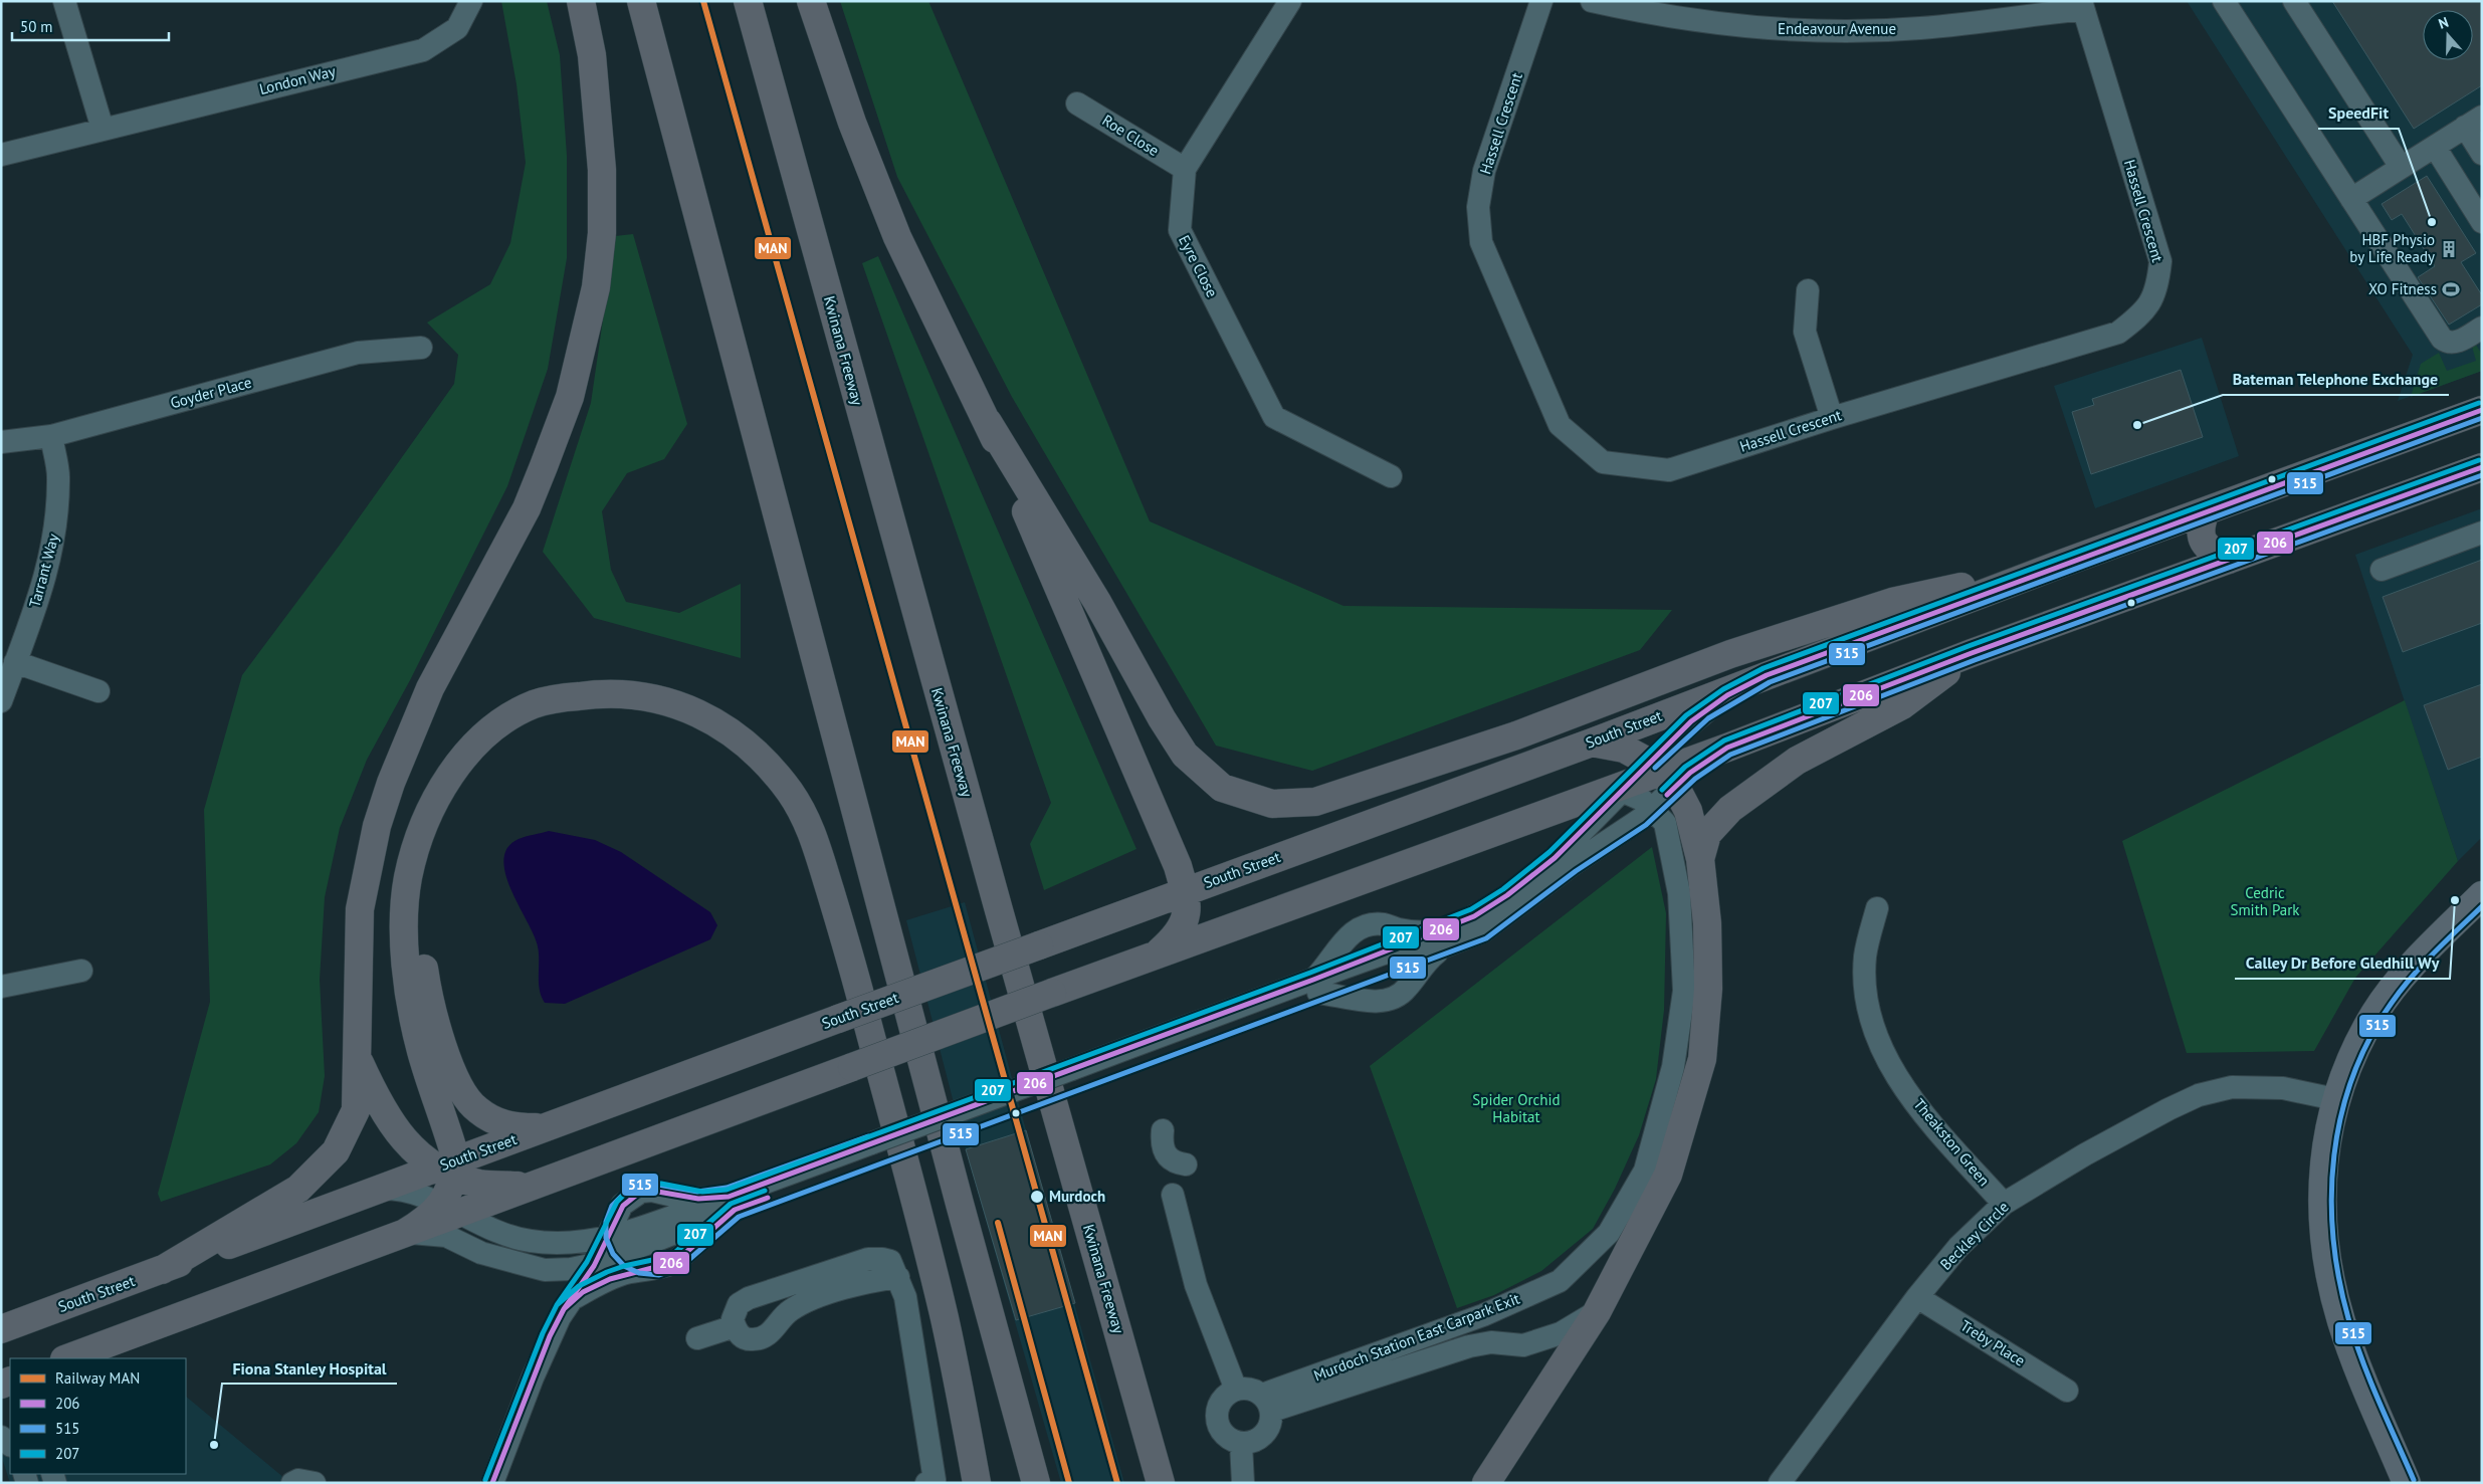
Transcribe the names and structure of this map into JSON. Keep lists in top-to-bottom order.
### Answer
{
  "streets": {
    "highway": ["Kwinana Freeway", "South Street"],
    "street": [
      "Endeavour Avenue",
      "London Way",
      "Hassell Crescent",
      "Roe Close",
      "Eyre Close",
      "Goyder Place",
      "Tarrant Way",
      "Theakston Green",
      "Beckley Circle",
      "Murdoch Station East Carpark Exit",
      "Treby Place"
    ]
  },
  "crossings": [
    ["Endeavour Avenue", "Hassell Crescent"],
    ["Roe Close", "Eyre Close"],
    ["Goyder Place", "Tarrant Way"],
    ["Theakston Green", "Beckley Circle"],
    ["Beckley Circle", "Treby Place"]
  ],
  "parks": ["Cedric Smith Park", "Spider Orchid Habitat"],
  "places": {
    "other": [
      "SpeedFit",
      "Bateman Telephone Exchange",
      "Calley Dr Before Gledhill Wy",
      "Murdoch",
      "Fiona Stanley Hospital"
    ],
    "building": ["HBF Physio by Life Ready"],
    "sports": ["XO Fitness"]
  },
  "lines": [
    "rail line MAN",
    "transit line 207",
    "transit line 206",
    "transit line 515"
  ],
  "legend": [
    "Railway MAN",
    "206",
    "515",
    "207"
  ],
  "scale_bar": "50 m",
  "north": "top"
}
